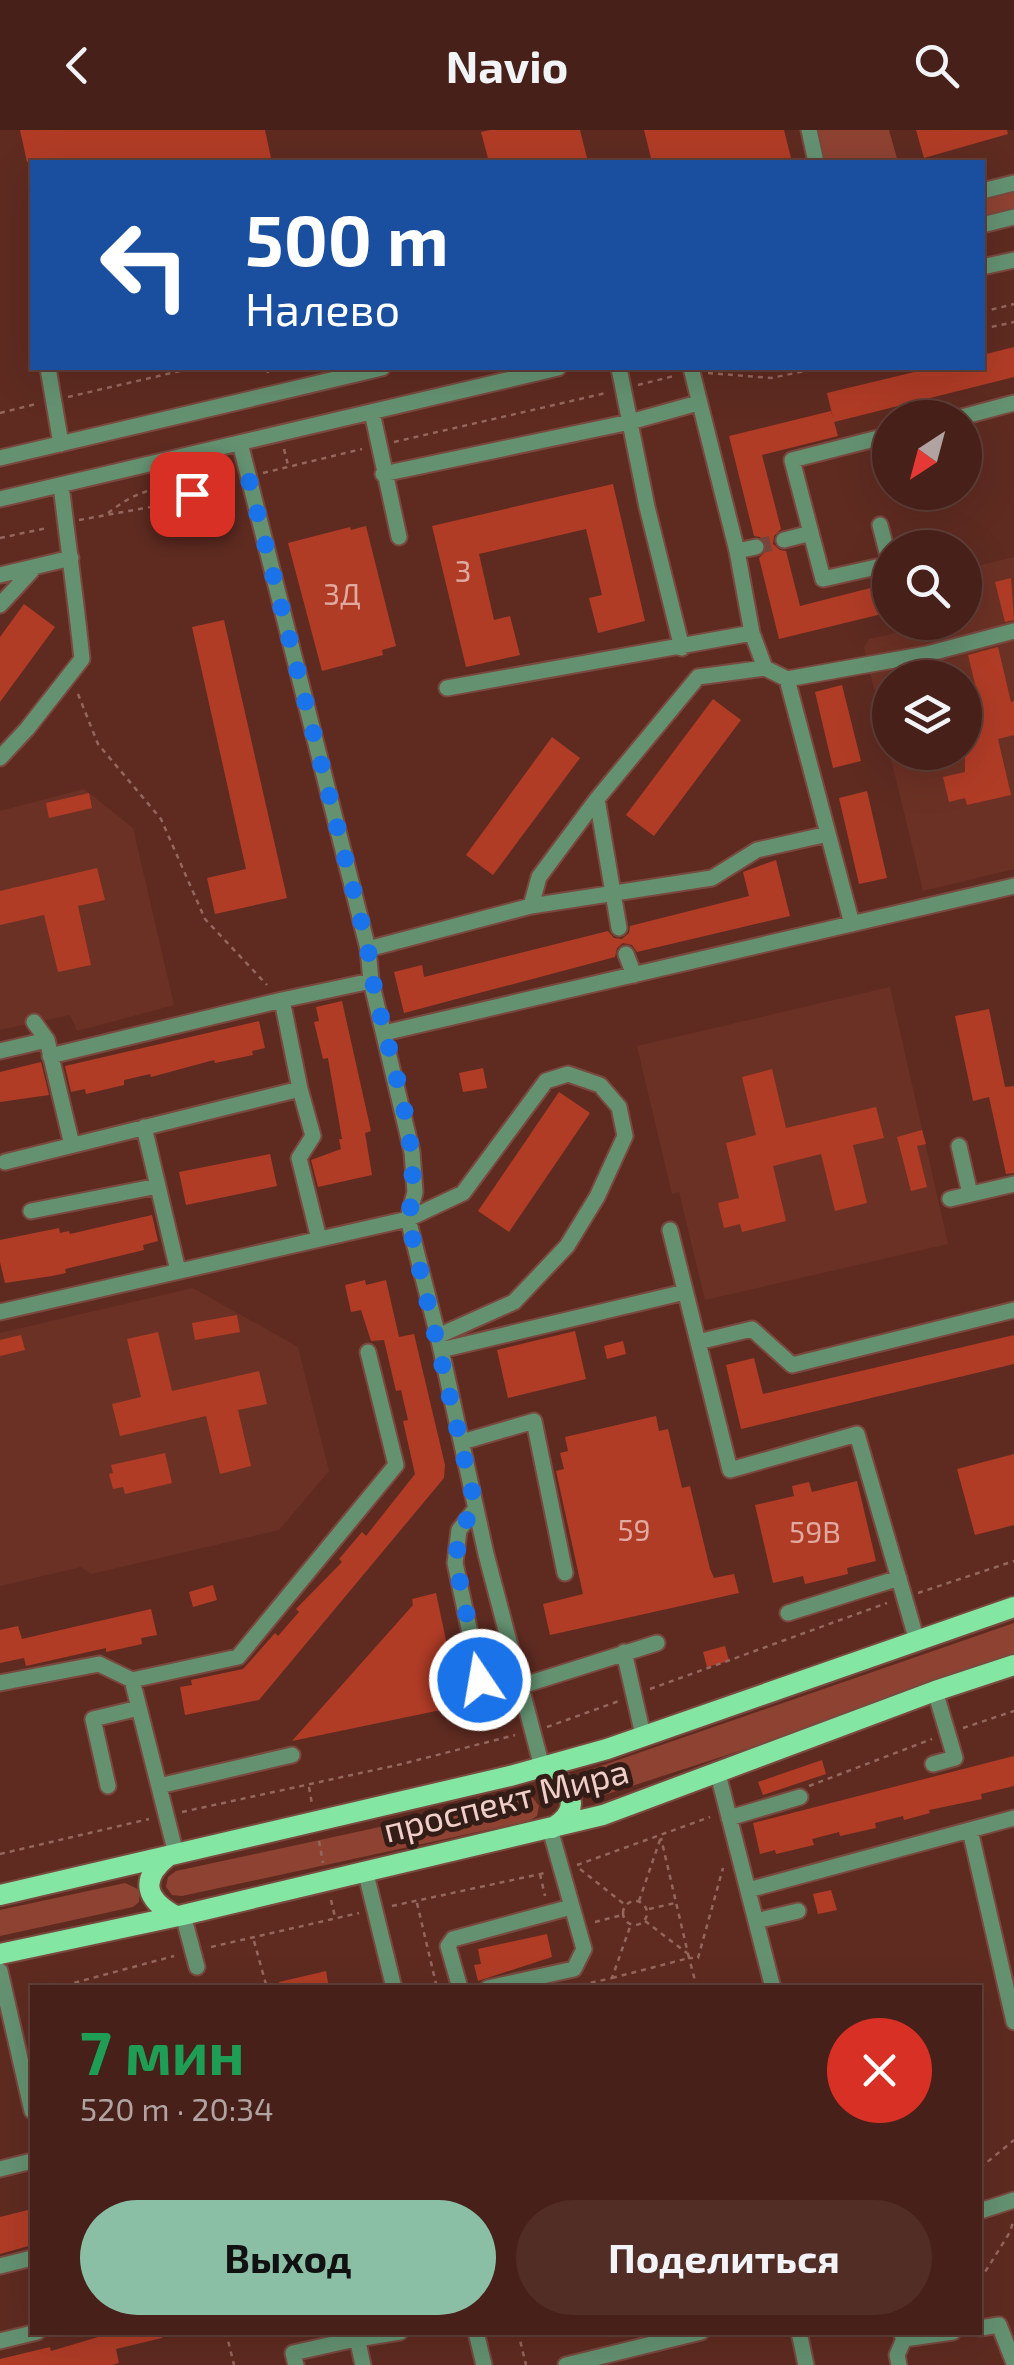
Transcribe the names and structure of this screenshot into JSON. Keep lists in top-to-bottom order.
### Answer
{
  "streets": {
    "main road": ["проспект Мира"]
  },
  "house_numbers": [
    "3",
    "3Д",
    "59",
    "59В"
  ],
  "north": "bottom left",
  "page": {
    "header": "Navio",
    "turn": ["500 m", "Налево"],
    "heading": ["7 мин", "520 m · 20:34"],
    "buttons": ["Выход", "Поделиться"]
  }
}
